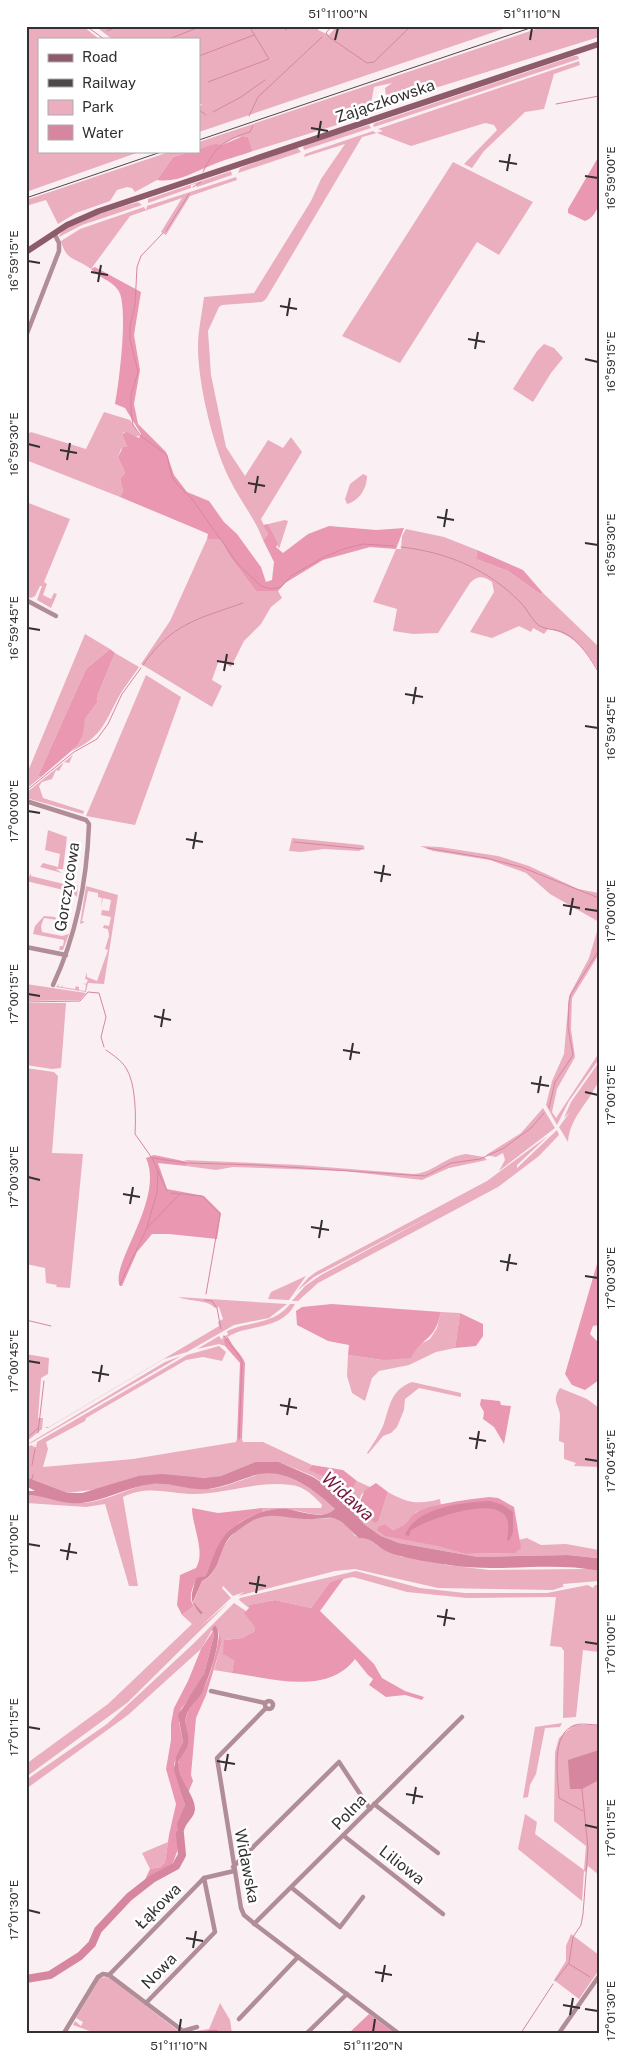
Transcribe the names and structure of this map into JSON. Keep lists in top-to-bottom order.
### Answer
{
  "streets": {
    "main road": ["Zajączkowska"],
    "street": [
      "Gorczycowa",
      "Polna",
      "Liliowa",
      "Widawska",
      "Łąkowa",
      "Nowa"
    ]
  },
  "crossings": [
    ["Polna", "Liliowa"],
    ["Polna", "Widawska"],
    ["Łąkowa", "Nowa"]
  ],
  "water": ["Widawa"],
  "legend": [
    "Road",
    "Railway",
    "Park",
    "Water"
  ],
  "coordinates": [
    "51°11'00\"N",
    "51°11'10\"N",
    "16°59'00\"E",
    "16°59'15\"E",
    "16°59'30\"E",
    "16°59'45\"E",
    "17°00'00\"E",
    "17°00'15\"E",
    "17°00'30\"E",
    "17°00'45\"E",
    "17°01'00\"E",
    "17°01'15\"E",
    "17°01'30\"E",
    "51°11'20\"N"
  ]
}
